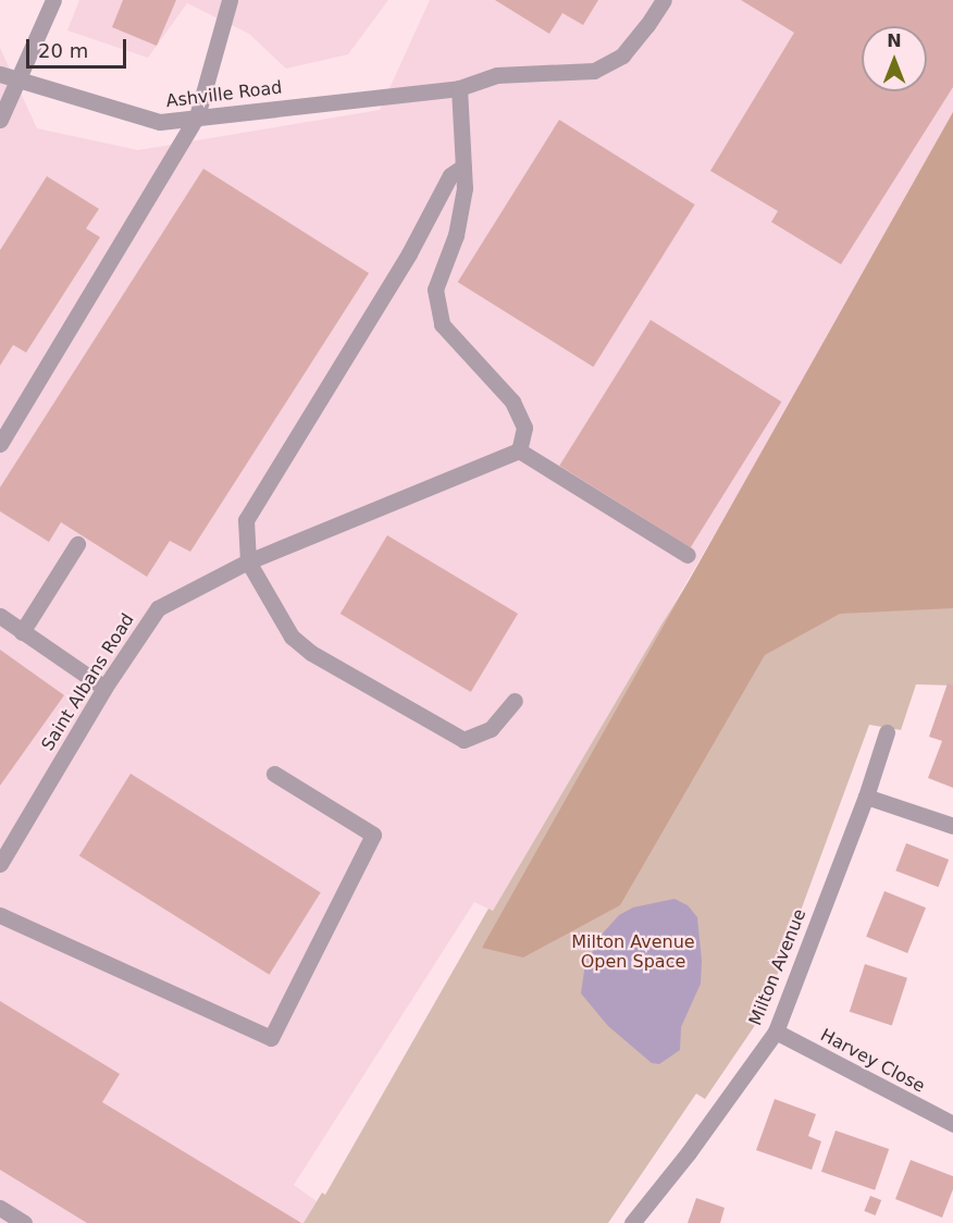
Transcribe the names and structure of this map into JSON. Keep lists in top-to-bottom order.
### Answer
{
  "streets": {
    "street": [
      "Ashville Road",
      "Saint Albans Road",
      "Milton Avenue",
      "Harvey Close"
    ]
  },
  "crossings": [
    ["Milton Avenue", "Harvey Close"]
  ],
  "parks": ["Milton Avenue Open Space"],
  "scale_bar": "20 m",
  "north": "top"
}
